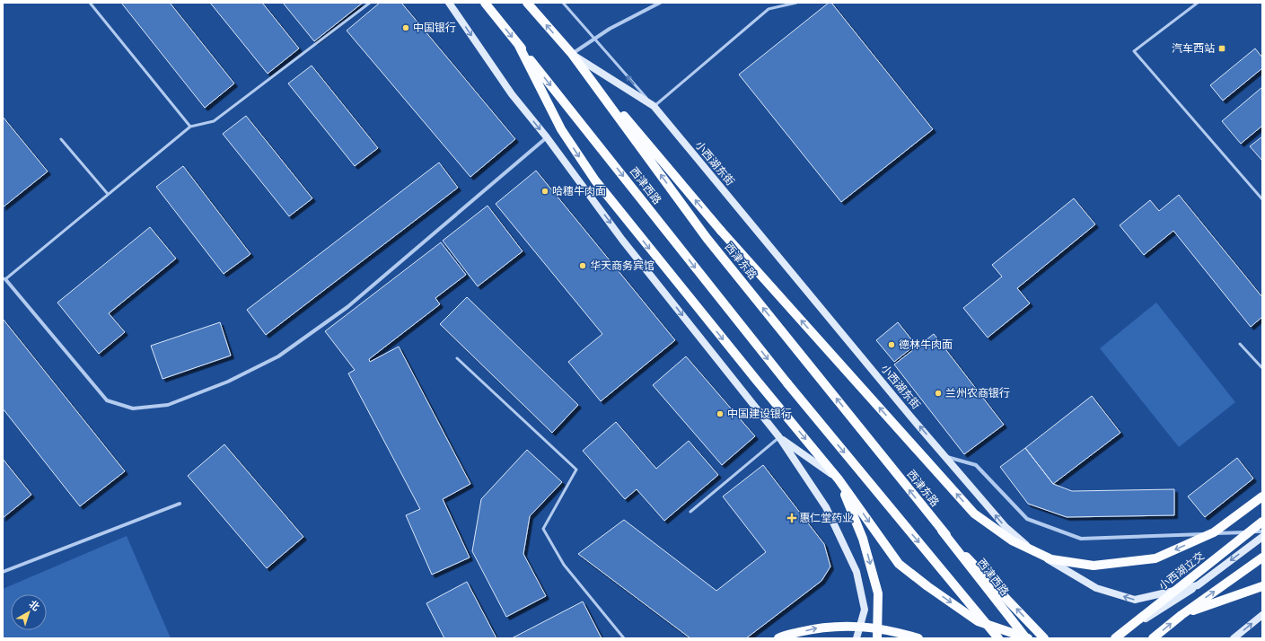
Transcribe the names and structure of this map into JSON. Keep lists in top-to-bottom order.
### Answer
{
  "streets": {
    "main road": ["西津西路", "西津东路", "小西湖立交"],
    "street": ["小西湖东街"]
  },
  "crossings": [
    ["小西湖东街", "西津东路"],
    ["西津西路", "西津东路"]
  ],
  "one_way": ["小西湖东街"],
  "places": {
    "other": [
      "中国银行",
      "哈穗牛肉面",
      "华天商务宾馆",
      "德林牛肉面",
      "兰州农商银行",
      "中国建设银行"
    ],
    "transit": ["汽车西站"],
    "health": ["惠仁堂药业"]
  },
  "north": "top right"
}
